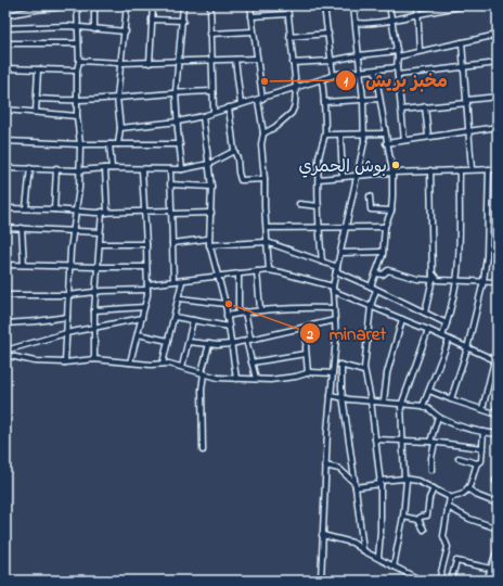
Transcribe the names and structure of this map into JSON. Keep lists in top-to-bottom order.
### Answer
{
  "places": ["مخبز بريش", "بوش الحمري", "minaret"]
}
